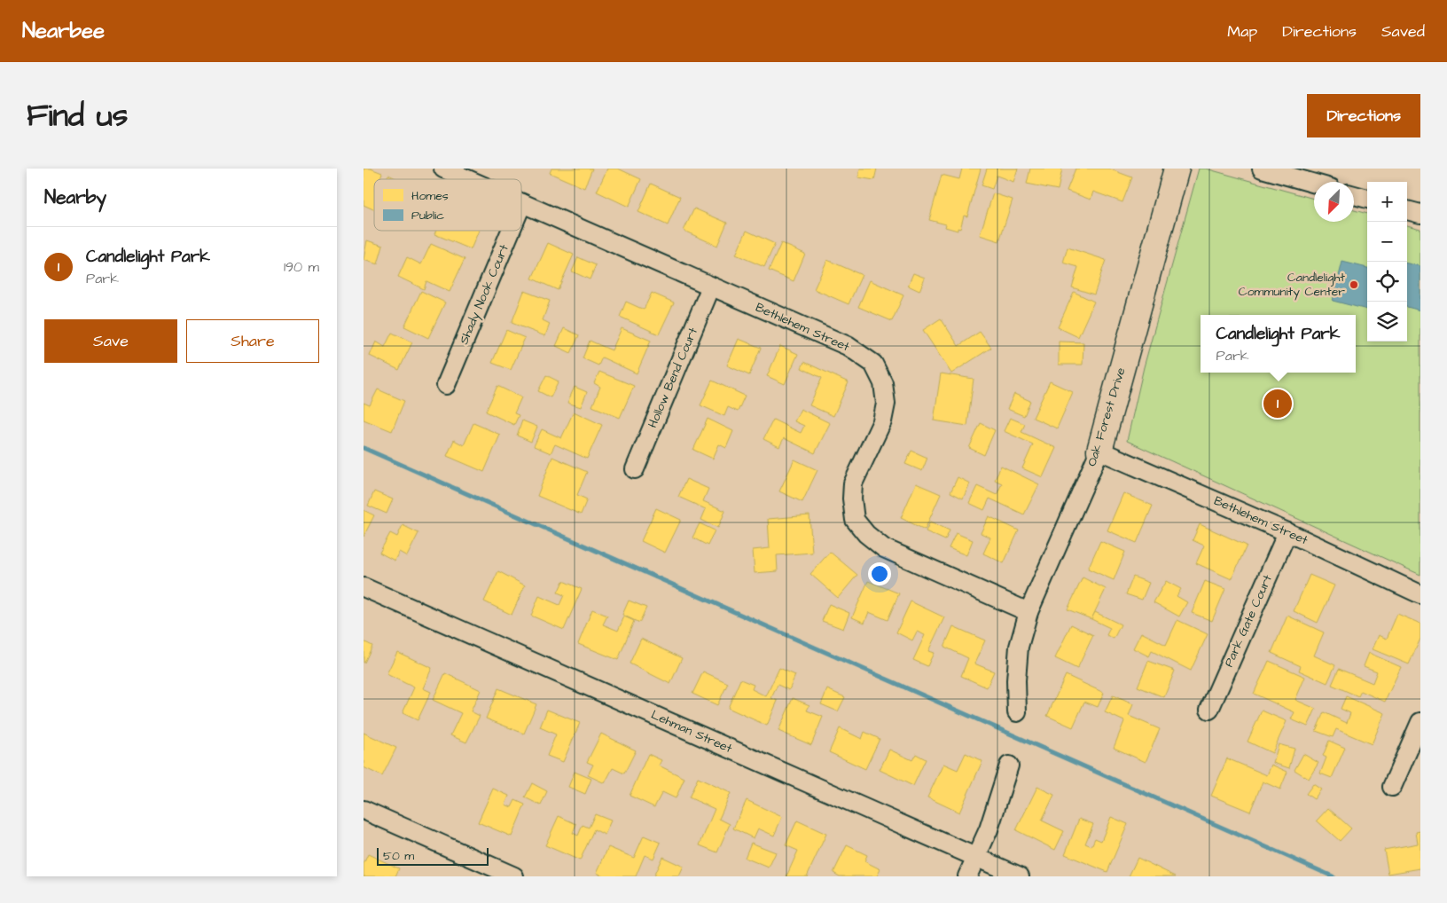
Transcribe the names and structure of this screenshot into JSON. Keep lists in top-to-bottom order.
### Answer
{
  "streets": {
    "street": [
      "Shady Nook Court",
      "Bethlehem Street",
      "Hollow Bend Court",
      "Oak Forest Drive",
      "Park Gate Court",
      "Lehman Street"
    ]
  },
  "crossings": [
    ["Bethlehem Street", "Hollow Bend Court"],
    ["Bethlehem Street", "Oak Forest Drive"],
    ["Bethlehem Street", "Park Gate Court"]
  ],
  "places": ["Candlelight Community Center"],
  "legend": ["Homes", "Public"],
  "scale_bar": "50 m",
  "north": "bottom left",
  "page": {
    "header": "Nearbee",
    "nav": ["Map", "Directions", "Saved"],
    "title": "Find us",
    "buttons": [
      "Directions",
      ["Save", "Share"]
    ],
    "heading": "Nearby",
    "map_buttons": ["+", "−"],
    "list": [
      {
        "mark": "1",
        "name": "Candlelight Park",
        "note": "Park",
        "value": "190 m"
      }
    ],
    "popup": ["Candlelight Park", "Park"],
    "pins": "1",
    "scale": "50 m"
  }
}
